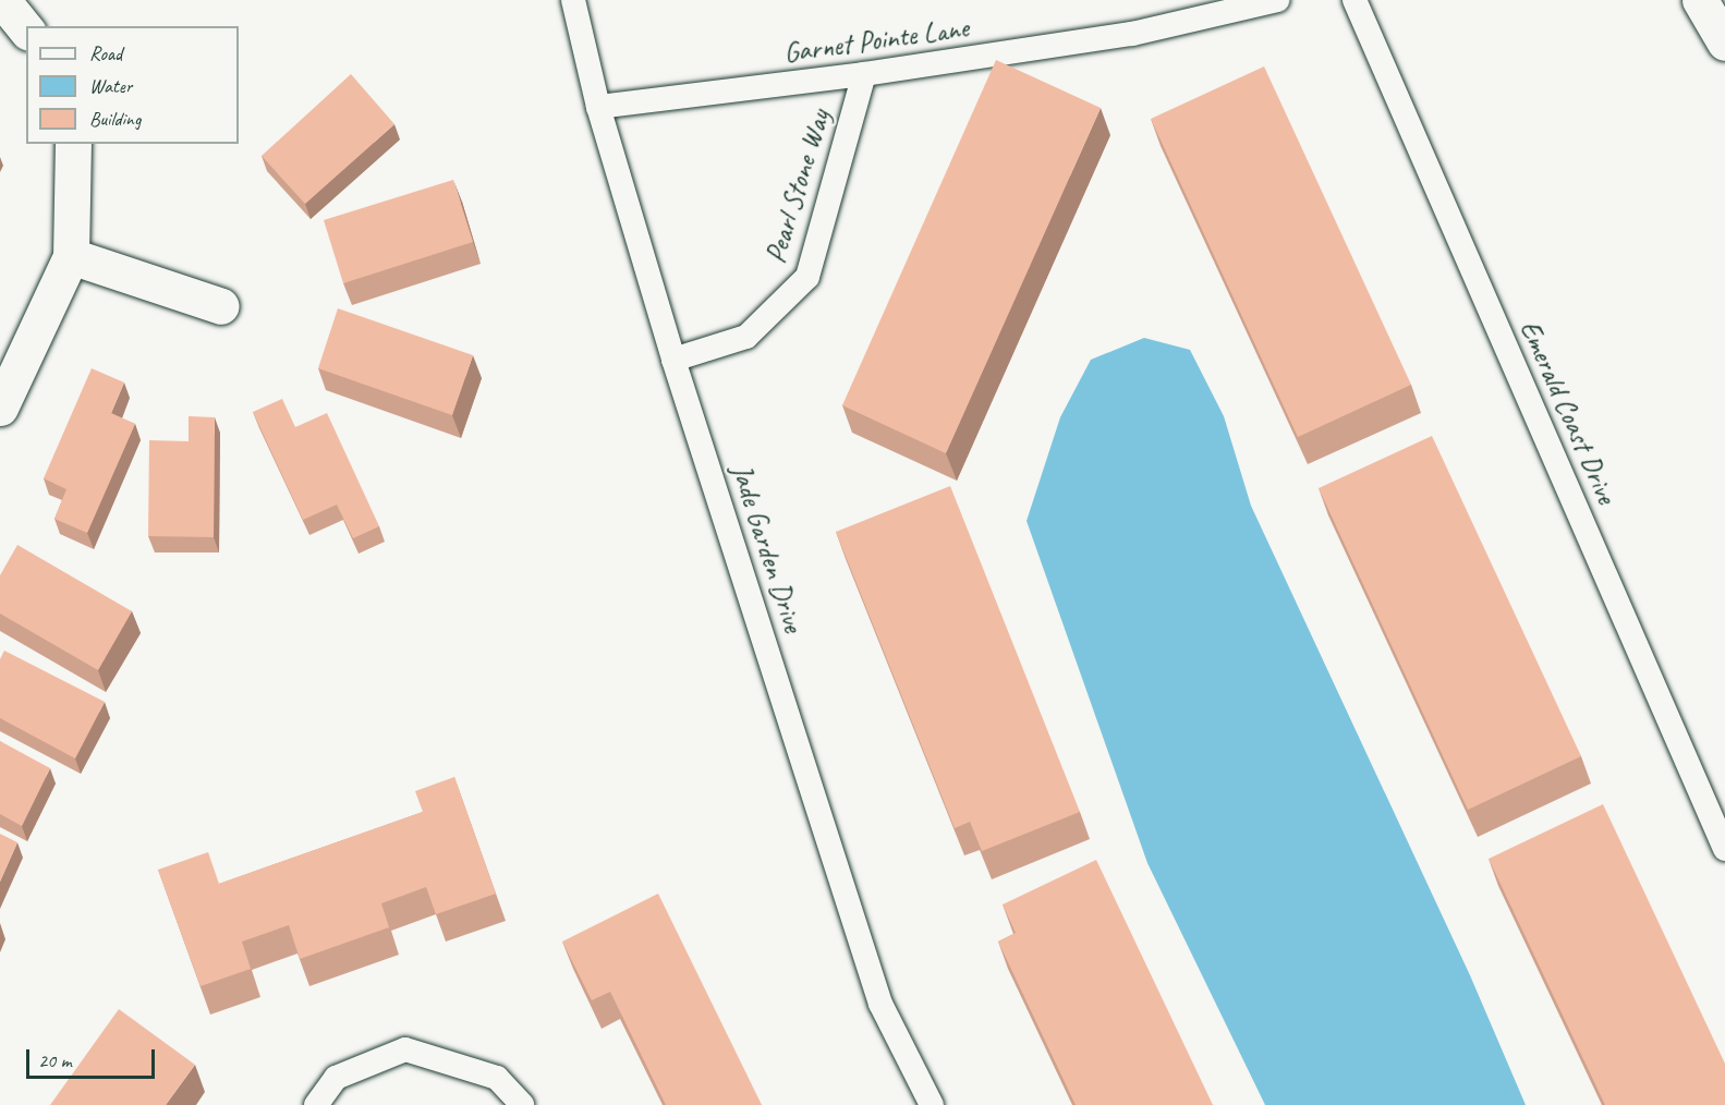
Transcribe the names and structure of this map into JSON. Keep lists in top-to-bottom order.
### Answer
{
  "streets": {
    "lane": [
      "Garnet Pointe Lane",
      "Pearl Stone Way",
      "Emerald Coast Drive",
      "Jade Garden Drive"
    ]
  },
  "crossings": [
    ["Garnet Pointe Lane", "Pearl Stone Way"],
    ["Garnet Pointe Lane", "Jade Garden Drive"],
    ["Pearl Stone Way", "Jade Garden Drive"]
  ],
  "legend": ["Road", "Water", "Building"],
  "scale_bar": "20 m"
}
